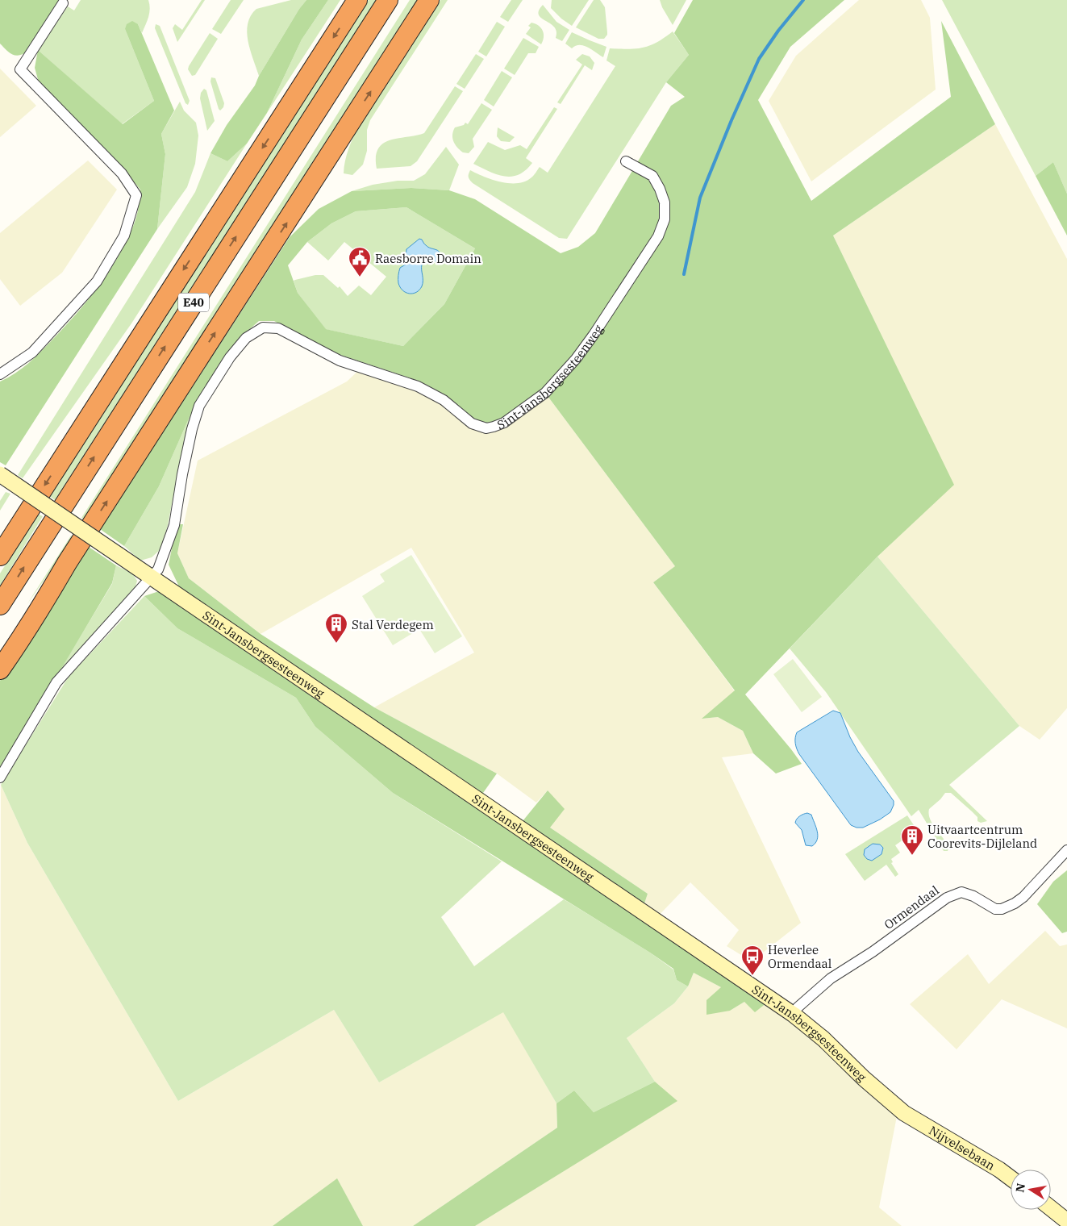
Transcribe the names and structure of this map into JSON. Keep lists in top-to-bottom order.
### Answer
{
  "streets": {
    "highway": ["E40"],
    "main road": ["Sint-Jansbergsesteenweg", "Nijvelsebaan"],
    "street": ["Ormendaal"]
  },
  "crossings": [
    ["Sint-Jansbergsesteenweg", "Ormendaal"],
    ["Sint-Jansbergsesteenweg", "Nijvelsebaan"]
  ],
  "places": {
    "public building": ["Raesborre Domain"],
    "building": ["Stal Verdegem", "Uitvaartcentrum Coorevits-Dijleland"],
    "bus stop": ["Heverlee Ormendaal"]
  },
  "north": "left"
}
